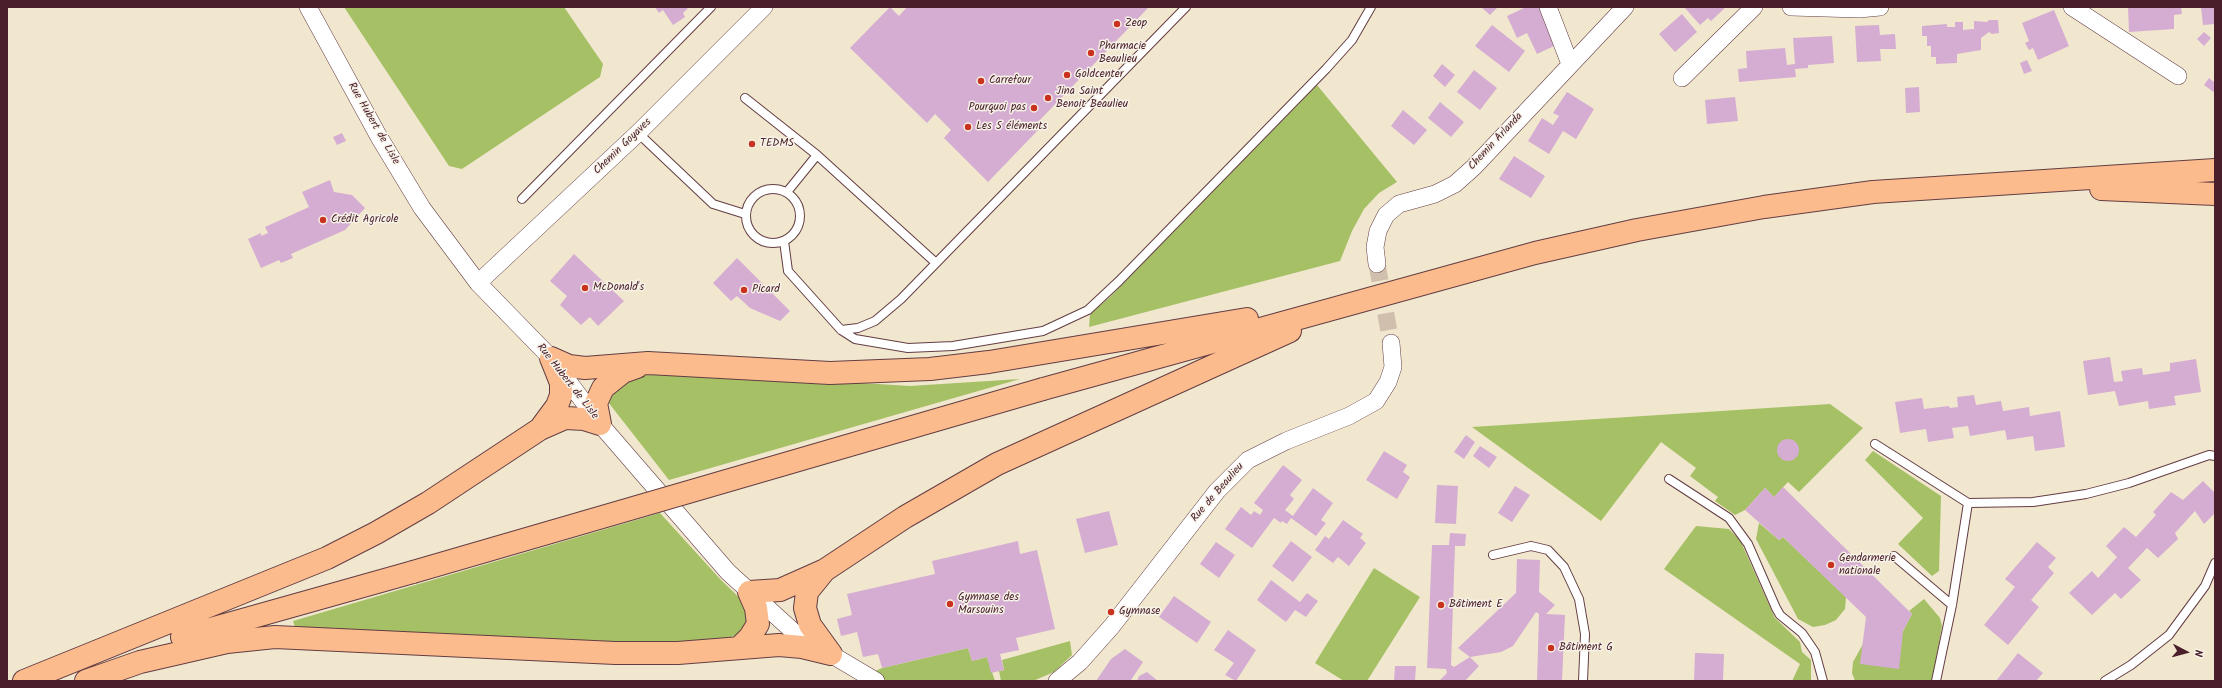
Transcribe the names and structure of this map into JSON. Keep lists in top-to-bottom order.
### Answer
{
  "streets": {
    "street": [
      "Rue Hubert de Lisle",
      "Chemin Arlanda",
      "Chemin Goyaves",
      "Rue de Beaulieu"
    ]
  },
  "crossings": [
    ["Rue Hubert de Lisle", "Chemin Goyaves"]
  ],
  "places": [
    "Zeop",
    "Pharmacie Beaulieu",
    "Goldcenter",
    "Carrefour",
    "Jina Saint Benoit Beaulieu",
    "Pourquoi pas",
    "Les 5 éléments",
    "TEDMS",
    "Crédit Agricole",
    "McDonald's",
    "Picard",
    "Gendarmerie nationale",
    "Gymnase des Marsouins",
    "Bâtiment E",
    "Gymnase",
    "Bâtiment G"
  ],
  "north": "right"
}
